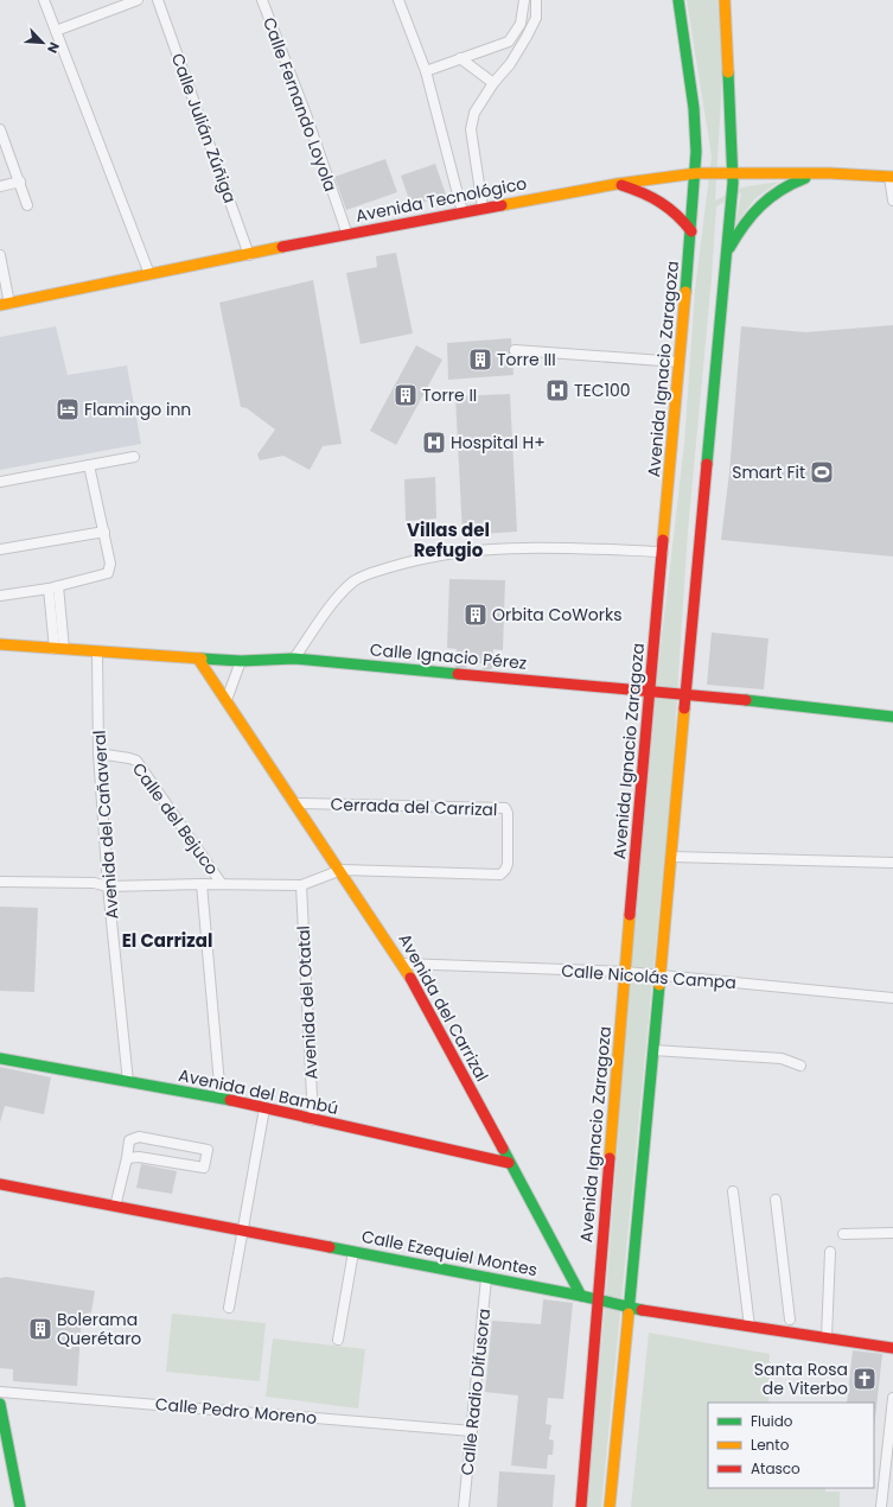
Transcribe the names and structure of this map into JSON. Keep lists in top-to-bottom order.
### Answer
{
  "streets": {
    "main road": [
      "Avenida Tecnológico",
      "Avenida Ignacio Zaragoza",
      "Calle Ignacio Pérez",
      "Avenida del Carrizal",
      "Avenida del Bambú",
      "Calle Ezequiel Montes"
    ],
    "street": [
      "Calle Fernando Loyola",
      "Calle Julián Zúñiga",
      "Cerrada del Carrizal",
      "Calle del Bejuco",
      "Avenida del Cañaveral",
      "Calle Nicolás Campa",
      "Avenida del Otatal",
      "Calle Radio Difusora",
      "Calle Pedro Moreno"
    ]
  },
  "crossings": [
    ["Calle Fernando Loyola", "Avenida Tecnológico"],
    ["Calle Julián Zúñiga", "Avenida Tecnológico"],
    ["Avenida Tecnológico", "Avenida Ignacio Zaragoza"],
    ["Avenida Ignacio Zaragoza", "Calle Ignacio Pérez"],
    ["Avenida Ignacio Zaragoza", "Calle Nicolás Campa"],
    ["Avenida Ignacio Zaragoza", "Calle Ezequiel Montes"],
    ["Calle Ignacio Pérez", "Avenida del Cañaveral"],
    ["Calle Ignacio Pérez", "Avenida del Carrizal"],
    ["Cerrada del Carrizal", "Avenida del Carrizal"],
    ["Calle del Bejuco", "Avenida del Cañaveral"],
    ["Avenida del Cañaveral", "Avenida del Bambú"],
    ["Calle Nicolás Campa", "Avenida del Carrizal"],
    ["Avenida del Otatal", "Avenida del Bambú"],
    ["Avenida del Carrizal", "Avenida del Bambú"],
    ["Avenida del Carrizal", "Calle Ezequiel Montes"],
    ["Calle Ezequiel Montes", "Calle Radio Difusora"],
    ["Calle Radio Difusora", "Calle Pedro Moreno"]
  ],
  "districts": ["Villas del Refugio", "El Carrizal"],
  "places": {
    "building": [
      "Torre III",
      "Torre II",
      "Orbita CoWorks",
      "Bolerama Querétaro"
    ],
    "hospital": ["TEC100", "Hospital H+"],
    "hotel": ["Flamingo inn"],
    "sports": ["Smart Fit"],
    "church": ["Santa Rosa de Viterbo"]
  },
  "legend": ["Fluido", "Lento", "Atasco"],
  "north": "bottom right"
}
